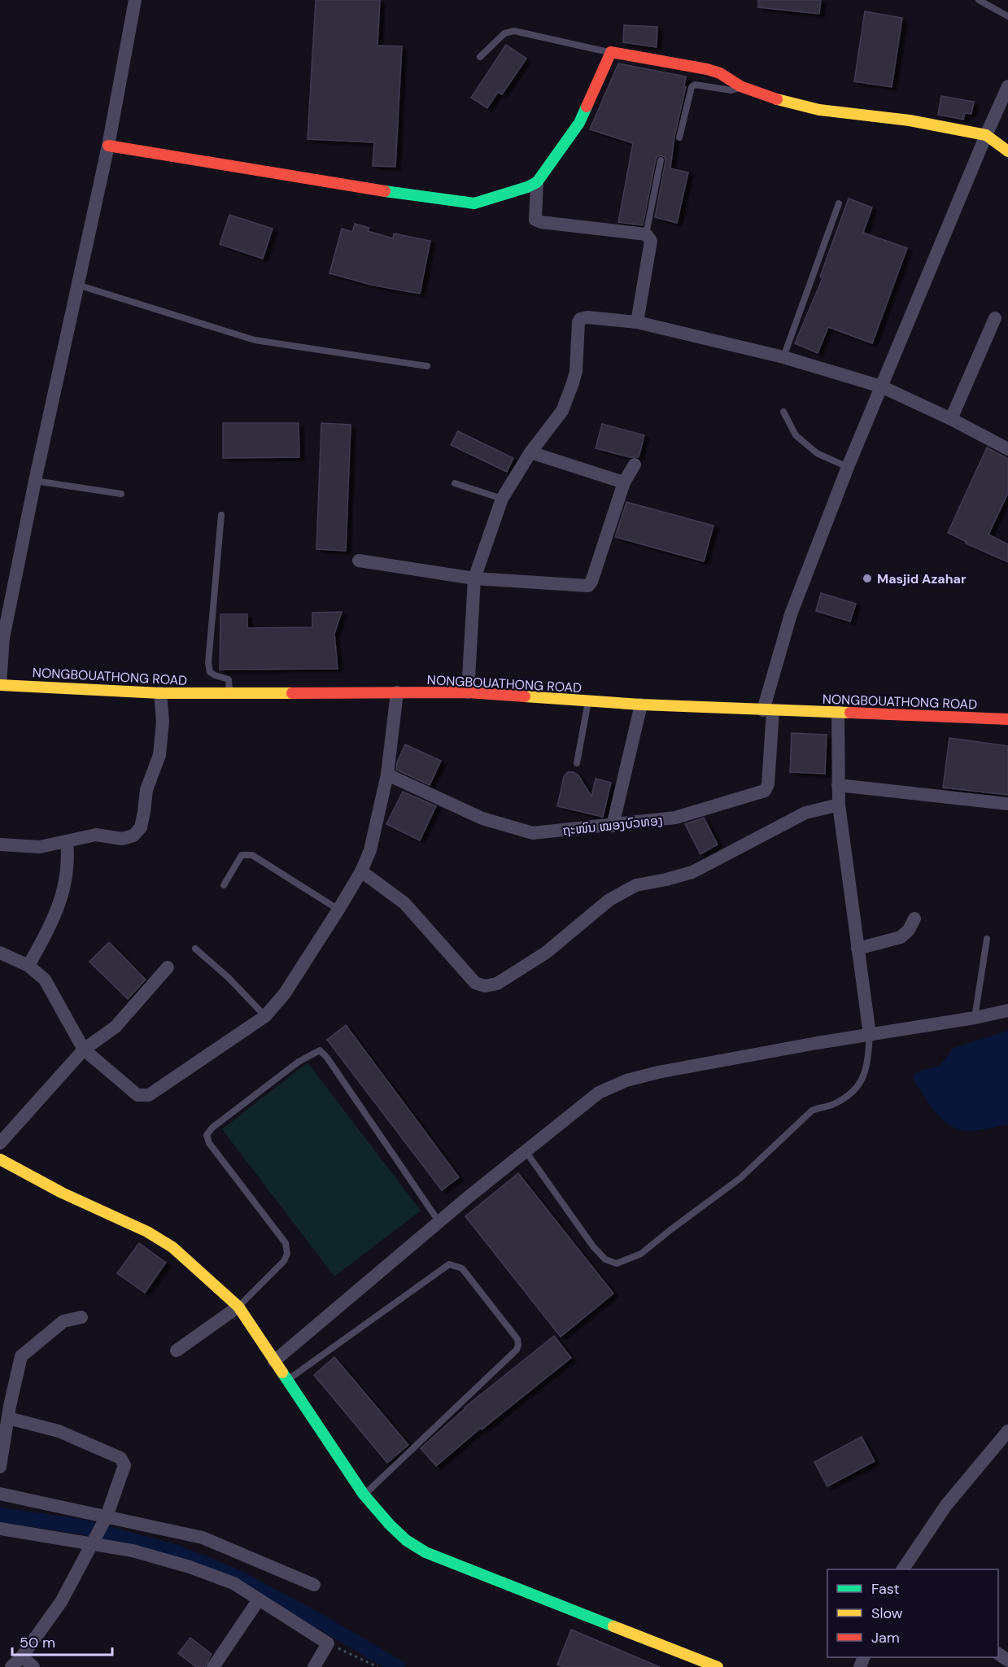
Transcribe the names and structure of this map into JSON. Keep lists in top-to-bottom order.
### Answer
{
  "streets": {
    "street": ["NONGBOUATHONG ROAD", "ຖະໜົນ ໝອງບົວທອງ"]
  },
  "crossings": [
    ["NONGBOUATHONG ROAD", "ຖະໜົນ ໝອງບົວທອງ"]
  ],
  "places": ["Masjid Azahar"],
  "legend": ["Fast", "Slow", "Jam"],
  "scale_bar": "50 m"
}
